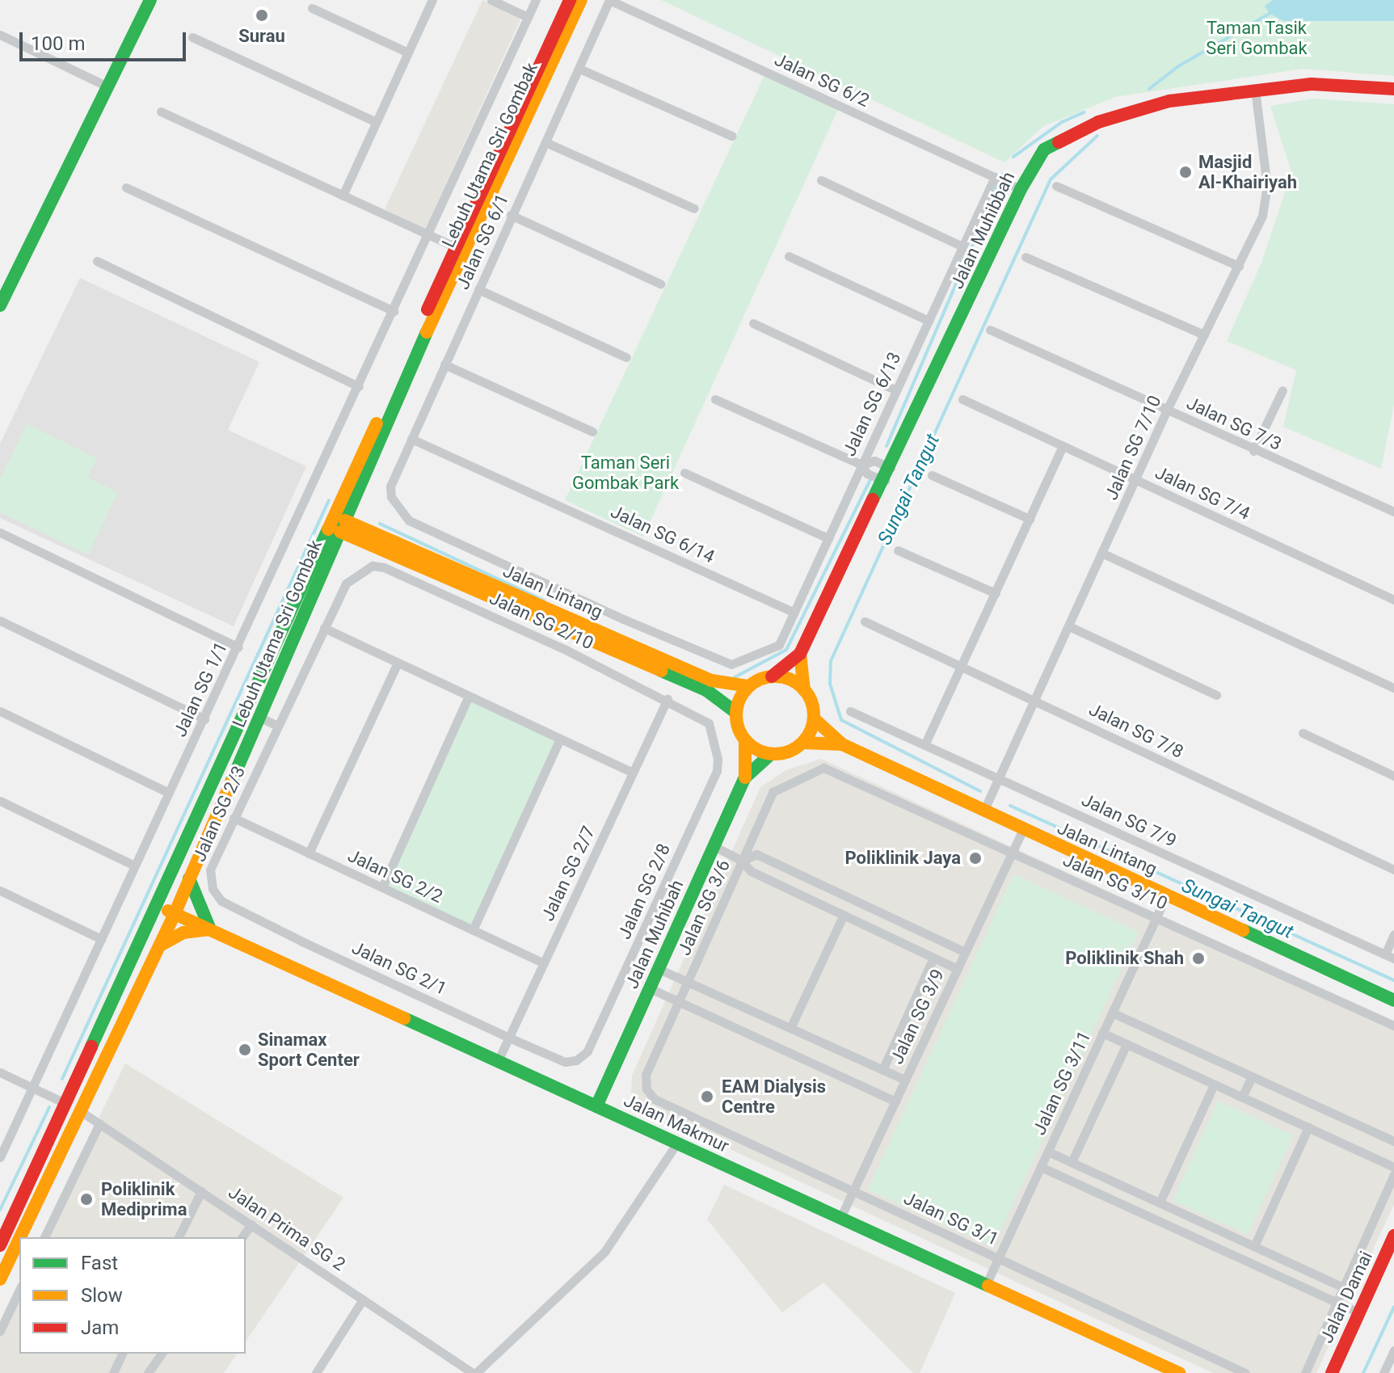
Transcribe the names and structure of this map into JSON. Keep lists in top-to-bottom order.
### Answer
{
  "streets": {
    "street": [
      "Jalan SG 6/2",
      "Lebuh Utama Sri Gombak",
      "Jalan Muhibbah",
      "Jalan SG 6/1",
      "Jalan SG 6/13",
      "Jalan SG 7/3",
      "Jalan SG 7/10",
      "Jalan SG 7/4",
      "Jalan SG 6/14",
      "Jalan Lintang",
      "Jalan SG 2/10",
      "Jalan SG 1/1",
      "Jalan SG 7/8",
      "Jalan SG 2/3",
      "Jalan SG 7/9",
      "Jalan SG 2/7",
      "Jalan SG 2/2",
      "Jalan SG 3/10",
      "Jalan SG 2/8",
      "Jalan SG 3/6",
      "Jalan Muhibah",
      "Jalan SG 2/1",
      "Jalan SG 3/9",
      "Jalan SG 3/11",
      "Jalan Makmur",
      "Jalan SG 3/1",
      "Jalan Prima SG 2",
      "Jalan Damai"
    ]
  },
  "crossings": [
    ["Jalan SG 6/2", "Jalan Muhibbah"],
    ["Jalan SG 6/2", "Jalan SG 6/1"],
    ["Jalan SG 6/2", "Jalan SG 6/13"],
    ["Lebuh Utama Sri Gombak", "Jalan Lintang"],
    ["Lebuh Utama Sri Gombak", "Jalan Makmur"],
    ["Lebuh Utama Sri Gombak", "Jalan Prima SG 2"],
    ["Jalan Muhibbah", "Jalan SG 7/10"],
    ["Jalan Muhibbah", "Jalan Lintang"],
    ["Jalan Muhibbah", "Jalan Muhibah"],
    ["Jalan SG 6/1", "Jalan SG 6/13"],
    ["Jalan SG 6/1", "Jalan SG 6/14"],
    ["Jalan SG 6/13", "Jalan SG 6/14"],
    ["Jalan SG 7/3", "Jalan SG 7/10"],
    ["Jalan SG 7/10", "Jalan SG 7/4"],
    ["Jalan SG 7/10", "Jalan Lintang"],
    ["Jalan SG 7/10", "Jalan SG 7/8"],
    ["Jalan SG 7/10", "Jalan SG 7/9"],
    ["Jalan Lintang", "Jalan Muhibah"],
    ["Jalan Lintang", "Jalan SG 3/9"],
    ["Jalan Lintang", "Jalan SG 3/11"],
    ["Jalan SG 2/10", "Jalan SG 2/3"],
    ["Jalan SG 2/10", "Jalan SG 2/7"],
    ["Jalan SG 2/10", "Jalan SG 2/8"],
    ["Jalan SG 2/3", "Jalan SG 2/2"],
    ["Jalan SG 2/3", "Jalan SG 2/1"],
    ["Jalan SG 2/7", "Jalan SG 2/2"],
    ["Jalan SG 2/7", "Jalan SG 2/1"],
    ["Jalan SG 2/7", "Jalan Makmur"],
    ["Jalan SG 3/10", "Jalan SG 3/6"],
    ["Jalan SG 3/10", "Jalan SG 3/9"],
    ["Jalan SG 3/10", "Jalan SG 3/11"],
    ["Jalan SG 2/8", "Jalan SG 2/1"],
    ["Jalan SG 3/6", "Jalan SG 3/1"],
    ["Jalan Muhibah", "Jalan Makmur"],
    ["Jalan SG 3/9", "Jalan Makmur"],
    ["Jalan SG 3/9", "Jalan SG 3/1"],
    ["Jalan SG 3/11", "Jalan Makmur"],
    ["Jalan SG 3/11", "Jalan SG 3/1"]
  ],
  "water": ["Sungai Tangut"],
  "parks": ["Taman Tasik Seri Gombak", "Taman Seri Gombak Park"],
  "places": [
    "Surau",
    "Masjid Al-Khairiyah",
    "Poliklinik Jaya",
    "Poliklinik Shah",
    "Sinamax Sport Center",
    "EAM Dialysis Centre",
    "Poliklinik Mediprima"
  ],
  "legend": ["Fast", "Slow", "Jam"],
  "scale_bar": "100 m"
}
